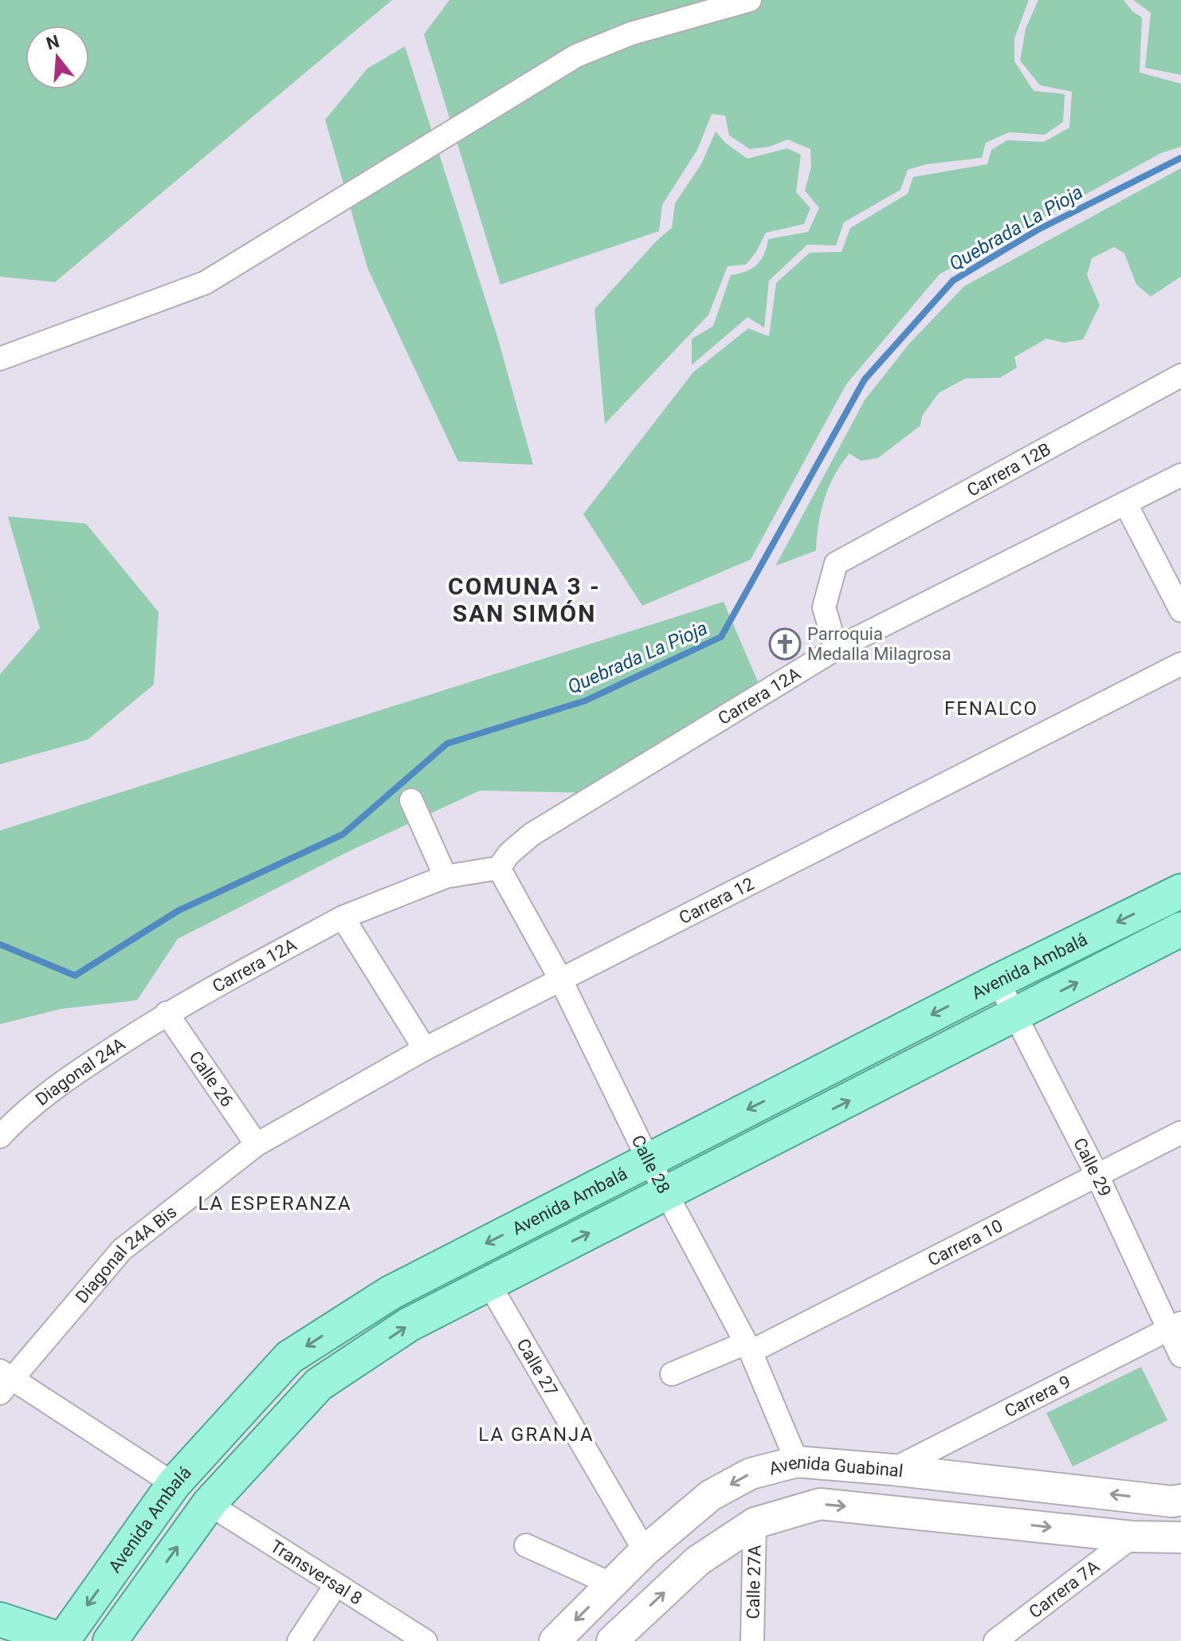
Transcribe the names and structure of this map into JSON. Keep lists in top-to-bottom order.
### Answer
{
  "streets": {
    "main road": ["Avenida Ambalá", "Avenida Guabinal"],
    "street": [
      "Carrera 12B",
      "Carrera 12A",
      "Carrera 12",
      "Diagonal 24A",
      "Calle 26",
      "Calle 28",
      "Calle 29",
      "Carrera 10",
      "Diagonal 24A Bis",
      "Calle 27",
      "Carrera 9",
      "Transversal 8",
      "Calle 27A",
      "Carrera 7A"
    ]
  },
  "crossings": [
    ["Carrera 12B", "Carrera 12A"],
    ["Carrera 12A", "Diagonal 24A"],
    ["Carrera 12A", "Calle 26"],
    ["Carrera 12A", "Calle 28"],
    ["Carrera 12", "Calle 26"],
    ["Carrera 12", "Calle 28"],
    ["Carrera 12", "Diagonal 24A Bis"],
    ["Avenida Ambalá", "Calle 28"],
    ["Avenida Ambalá", "Calle 29"],
    ["Avenida Ambalá", "Calle 27"],
    ["Avenida Ambalá", "Transversal 8"],
    ["Diagonal 24A", "Calle 26"],
    ["Calle 26", "Diagonal 24A Bis"],
    ["Calle 28", "Carrera 10"],
    ["Calle 28", "Avenida Guabinal"],
    ["Calle 29", "Carrera 10"],
    ["Calle 29", "Carrera 9"],
    ["Calle 27", "Avenida Guabinal"],
    ["Carrera 9", "Avenida Guabinal"],
    ["Avenida Guabinal", "Calle 27A"],
    ["Avenida Guabinal", "Carrera 7A"]
  ],
  "districts": [
    "COMUNA 3 - SAN SIMÓN",
    "FENALCO",
    "LA ESPERANZA",
    "LA GRANJA"
  ],
  "water": ["Quebrada La Pioja"],
  "places": {
    "church": ["Parroquia Medalla Milagrosa"]
  },
  "north": "top"
}
